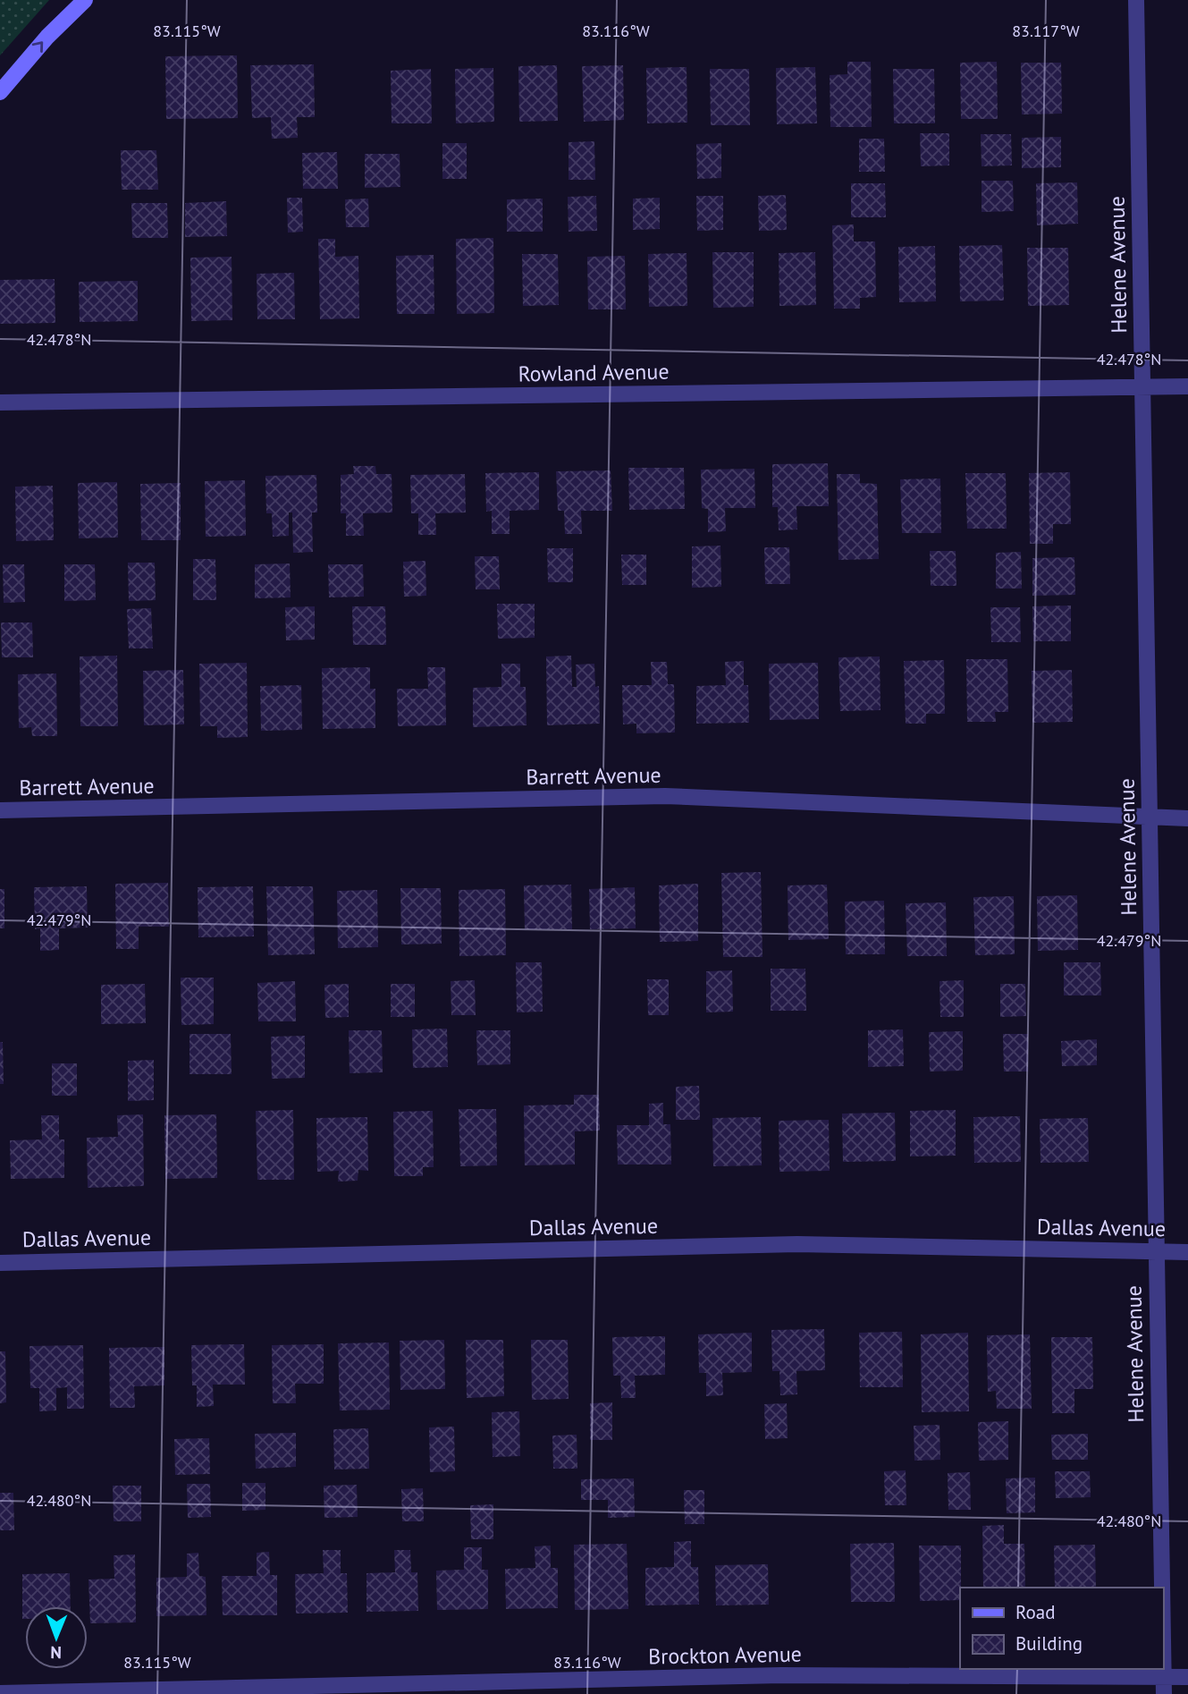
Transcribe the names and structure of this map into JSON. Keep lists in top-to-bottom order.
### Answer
{
  "streets": {
    "street": [
      "Helene Avenue",
      "Rowland Avenue",
      "Barrett Avenue",
      "Dallas Avenue",
      "Brockton Avenue"
    ]
  },
  "crossings": [
    ["Helene Avenue", "Rowland Avenue"],
    ["Helene Avenue", "Barrett Avenue"],
    ["Helene Avenue", "Dallas Avenue"],
    ["Helene Avenue", "Brockton Avenue"]
  ],
  "legend": ["Road", "Building"],
  "north": "bottom",
  "coordinates": [
    "83.115°W",
    "83.116°W",
    "83.117°W",
    "42.478°N",
    "42.479°N",
    "42.480°N"
  ]
}
